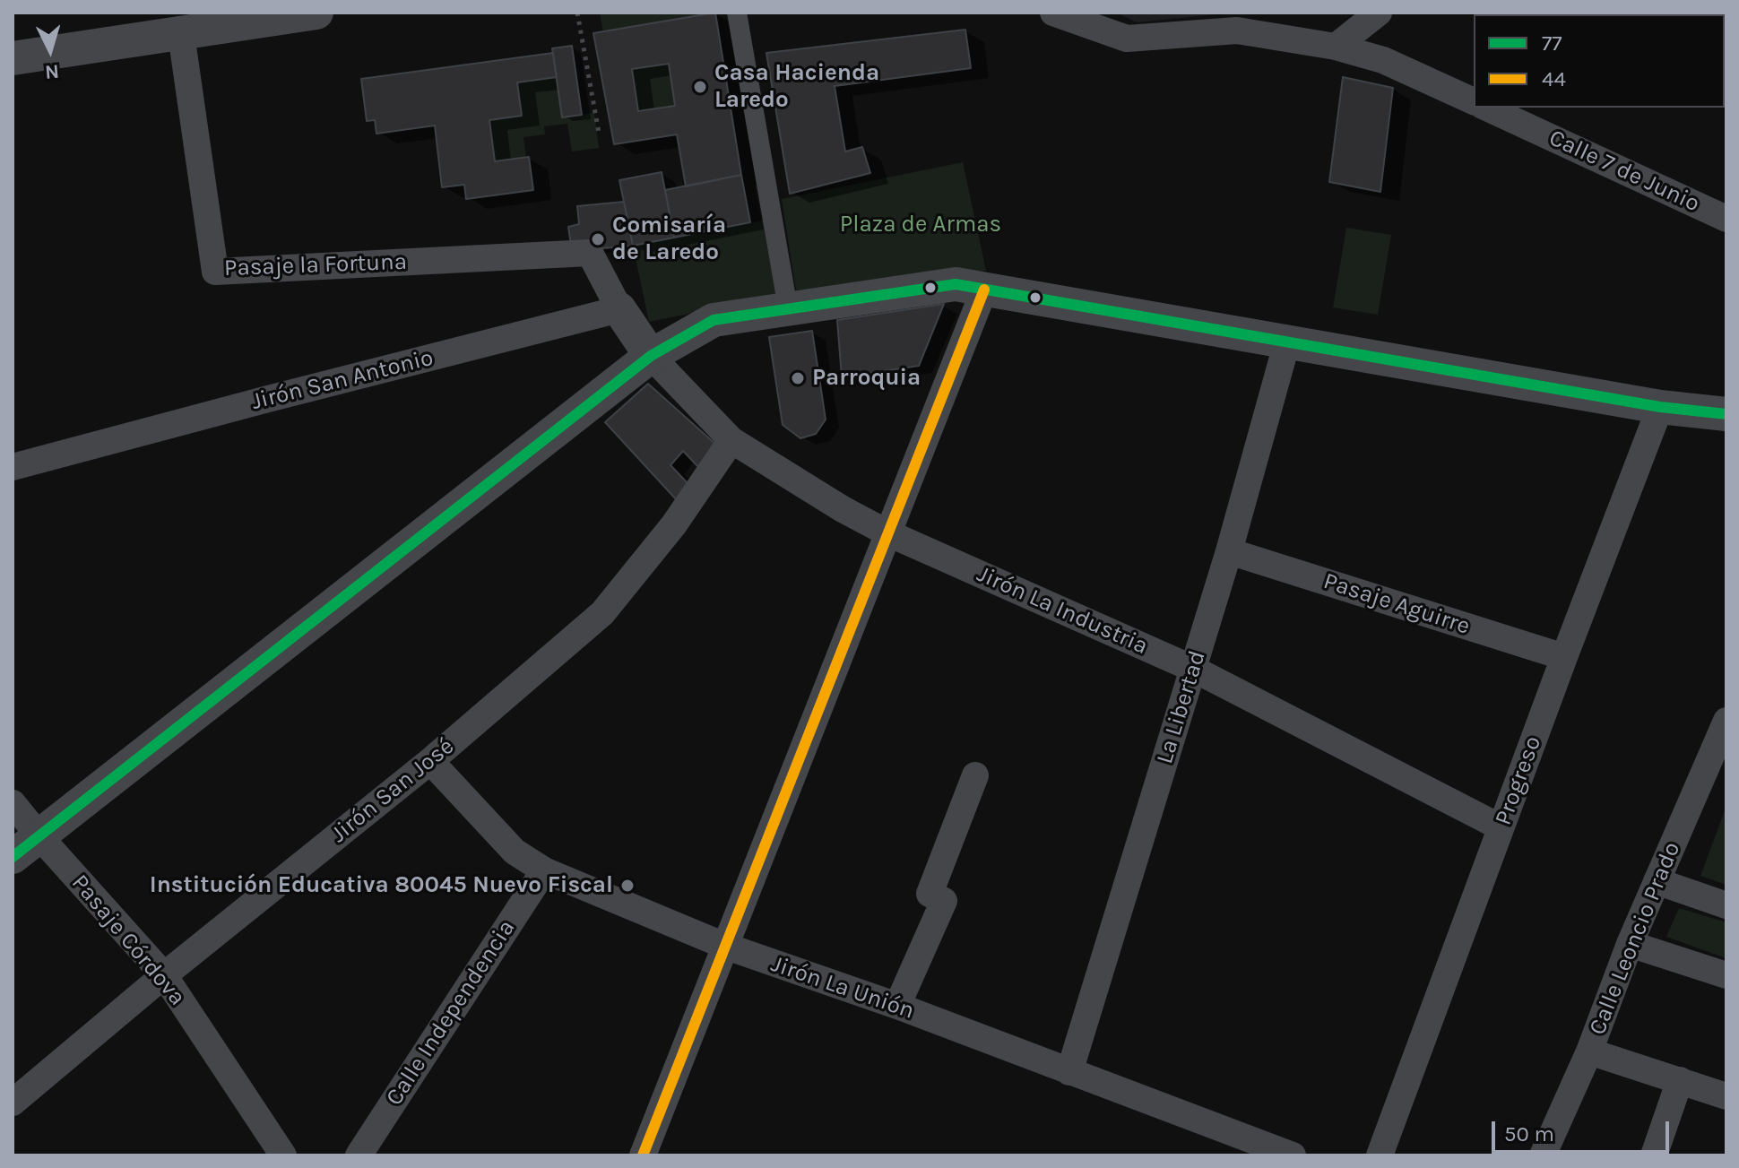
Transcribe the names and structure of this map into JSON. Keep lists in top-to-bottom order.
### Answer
{
  "streets": {
    "street": [
      "Calle 7 de Junio",
      "Pasaje la Fortuna",
      "Jirón San Antonio",
      "Pasaje Aguirre",
      "Jirón La Industria",
      "La Libertad",
      "Progreso",
      "Jirón San José",
      "Calle Leoncio Prado",
      "Pasaje Córdova",
      "Jirón La Unión",
      "Calle Independencia"
    ]
  },
  "crossings": [
    ["Pasaje la Fortuna", "Jirón San Antonio"],
    ["Pasaje Aguirre", "La Libertad"],
    ["Pasaje Aguirre", "Progreso"],
    ["Jirón La Industria", "La Libertad"],
    ["Jirón La Industria", "Progreso"],
    ["Jirón La Industria", "Jirón San José"],
    ["La Libertad", "Jirón La Unión"],
    ["Jirón San José", "Pasaje Córdova"],
    ["Jirón San José", "Jirón La Unión"],
    ["Jirón La Unión", "Calle Independencia"]
  ],
  "parks": ["Plaza de Armas"],
  "places": [
    "Casa Hacienda Laredo",
    "Comisaría de Laredo",
    "Parroquia",
    "Institución Educativa 80045 Nuevo Fiscal"
  ],
  "lines": ["transit line 77", "transit line 44"],
  "legend": ["77", "44"],
  "scale_bar": "50 m",
  "north": "bottom"
}
